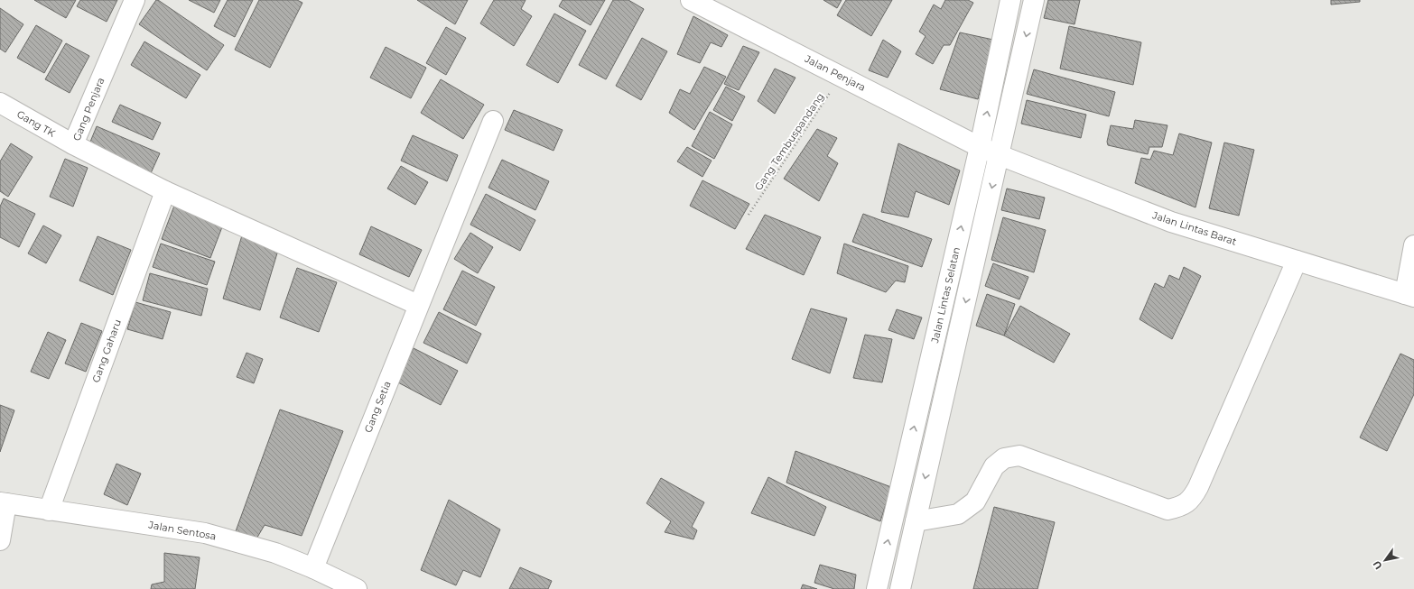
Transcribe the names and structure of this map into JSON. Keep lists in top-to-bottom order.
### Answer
{
  "streets": {
    "main road": [
      "Jalan Penjara",
      "Gang Penjara",
      "Gang TK",
      "Jalan Lintas Barat",
      "Jalan Lintas Selatan",
      "Gang Gaharu",
      "Gang Setia",
      "Jalan Sentosa"
    ],
    "path": ["Gang Tembuspandang"]
  },
  "crossings": [
    ["Jalan Penjara", "Gang Tembuspandang"],
    ["Jalan Penjara", "Jalan Lintas Barat"],
    ["Jalan Penjara", "Jalan Lintas Selatan"],
    ["Gang Penjara", "Gang TK"],
    ["Gang Penjara", "Gang Gaharu"],
    ["Gang Penjara", "Gang Setia"],
    ["Jalan Lintas Barat", "Jalan Lintas Selatan"],
    ["Gang Gaharu", "Jalan Sentosa"],
    ["Gang Setia", "Jalan Sentosa"]
  ],
  "north": "bottom left"
}
